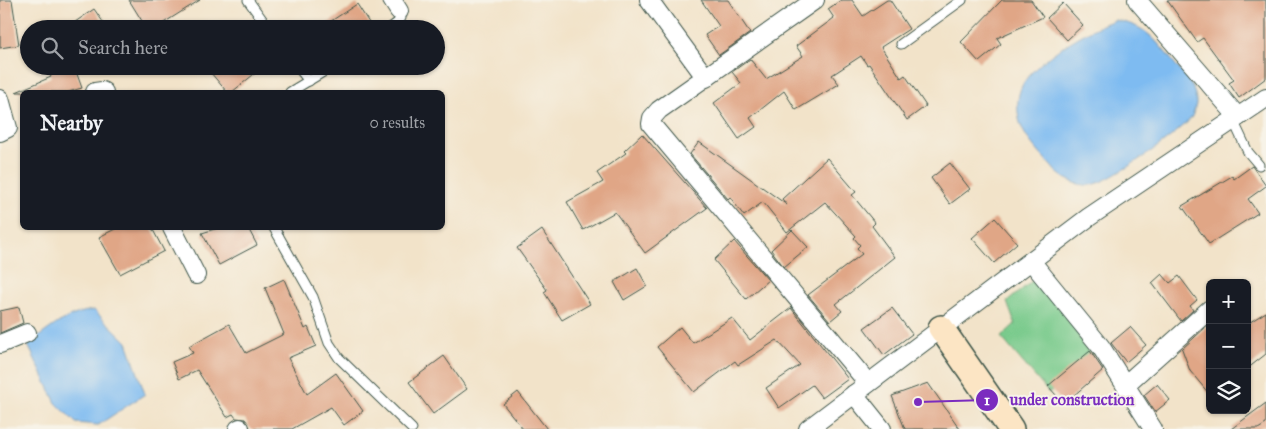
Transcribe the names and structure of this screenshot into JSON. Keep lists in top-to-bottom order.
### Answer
{
  "places": ["under construction"],
  "page": {
    "search": "Search here",
    "heading": ["Nearby", "0 results"],
    "map_buttons": ["+", "−"]
  }
}
